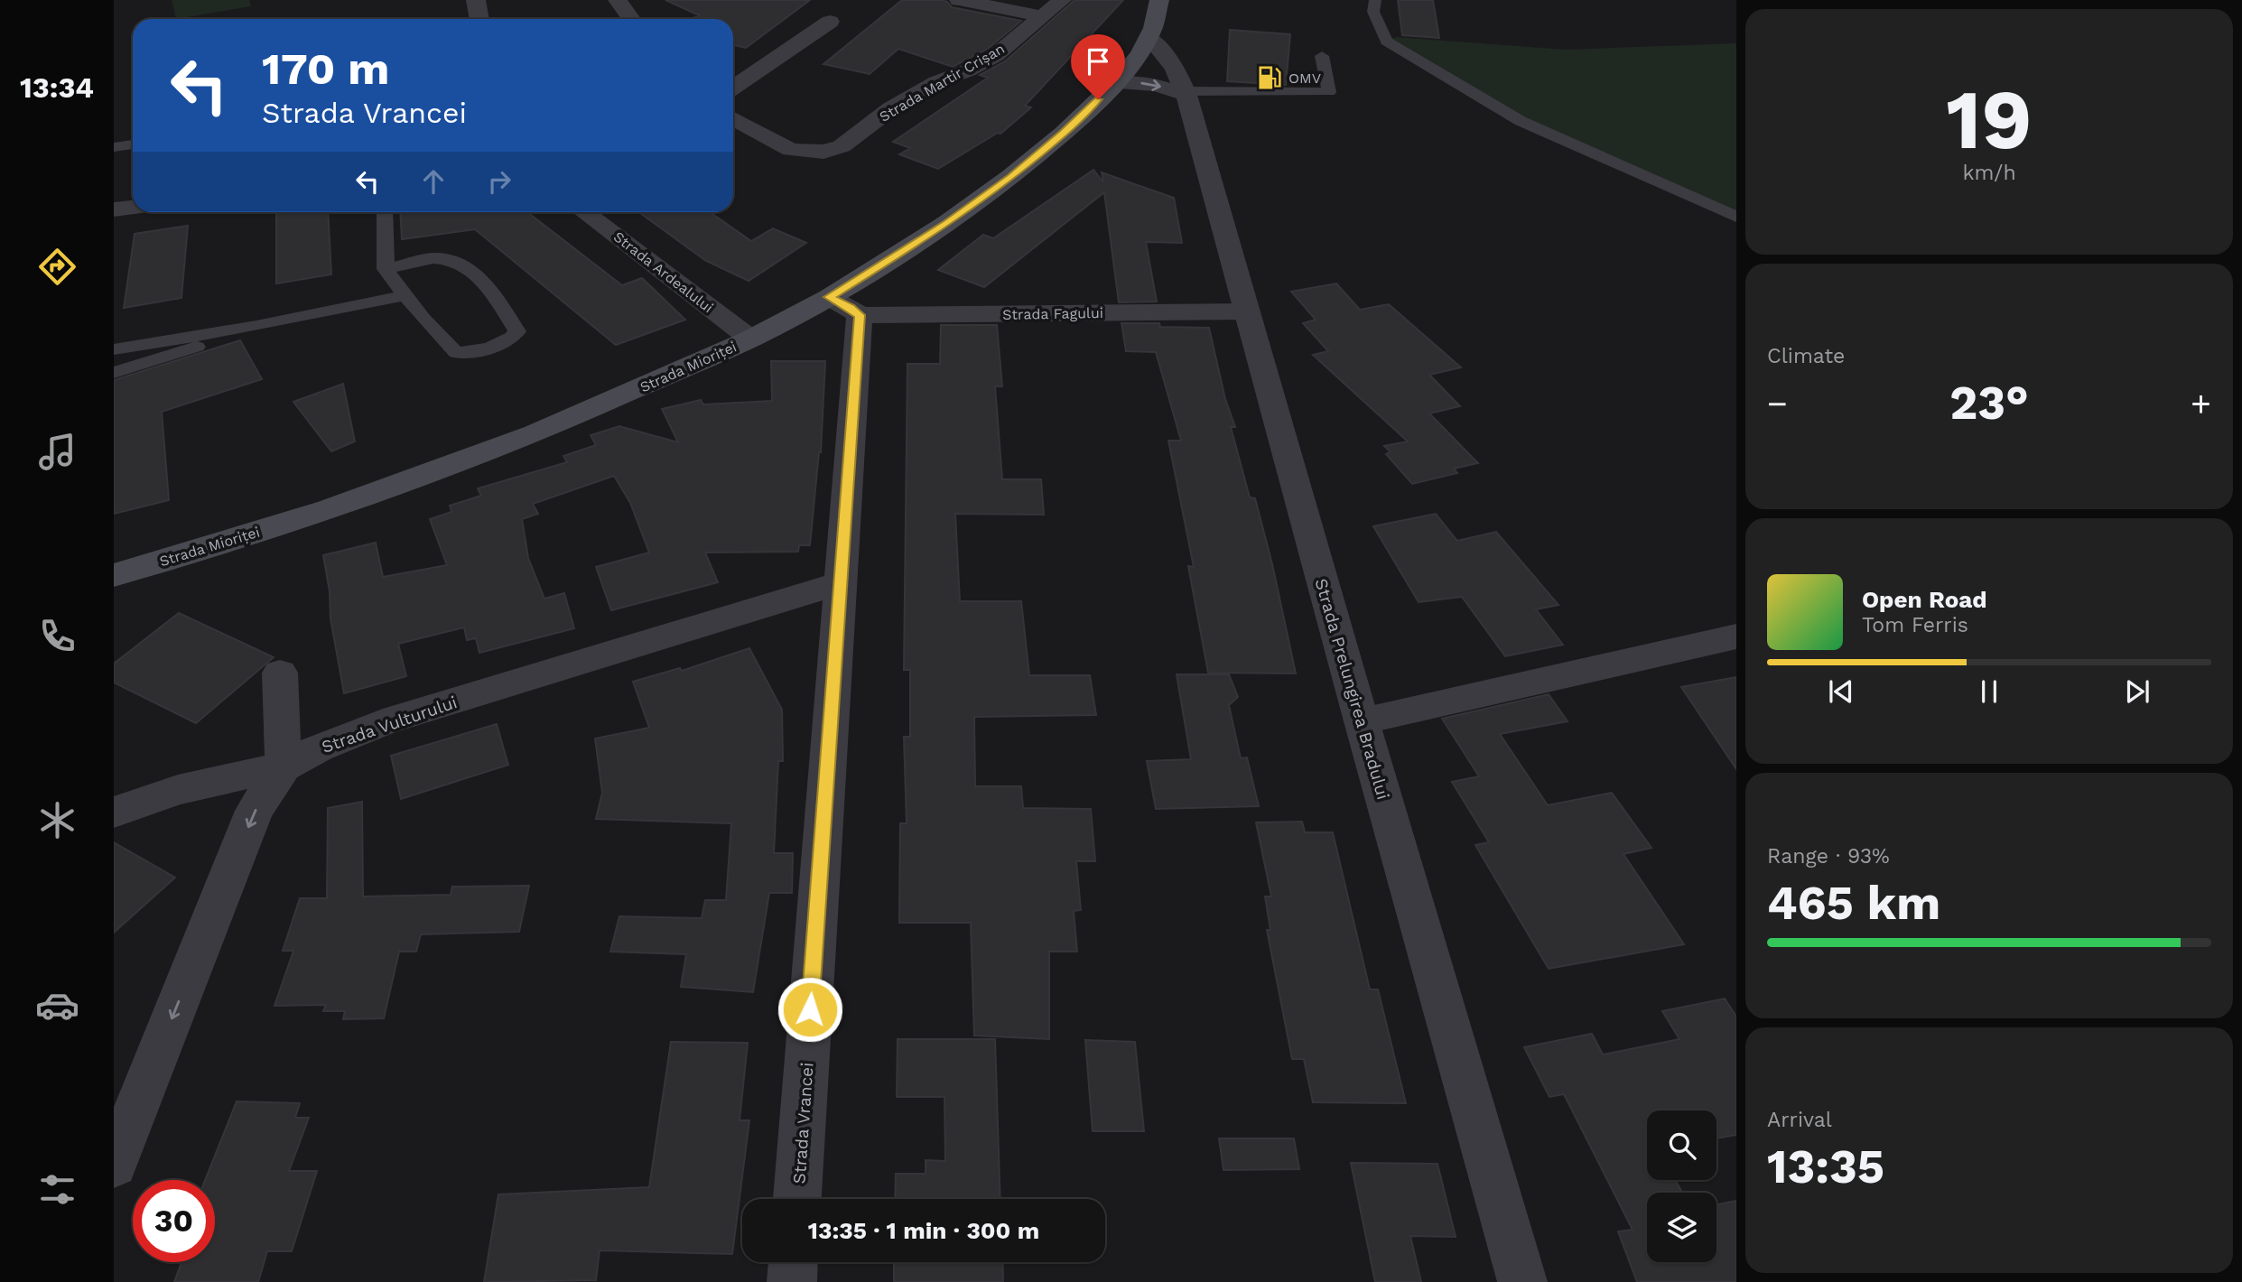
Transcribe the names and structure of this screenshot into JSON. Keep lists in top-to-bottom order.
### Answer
{
  "streets": {
    "main road": ["Strada Mioriței"],
    "street": [
      "Strada Martir Crișan",
      "Strada Ardealului",
      "Strada Fagului",
      "Strada Prelungirea Bradului",
      "Strada Vulturului",
      "Strada Vrancei"
    ]
  },
  "crossings": [
    ["Strada Ardealului", "Strada Mioriței"],
    ["Strada Fagului", "Strada Prelungirea Bradului"],
    ["Strada Fagului", "Strada Vrancei"],
    ["Strada Mioriței", "Strada Prelungirea Bradului"],
    ["Strada Vulturului", "Strada Vrancei"]
  ],
  "one_way": ["Strada Vulturului"],
  "places": {
    "fuel station": ["OMV"]
  },
  "page": {
    "tabs": "13:34",
    "tile": [
      ["19", "km/h"],
      "Climate",
      ["Range · 93%", "465 km"],
      ["Arrival", "13:35"]
    ],
    "turn": ["170 m", "Strada Vrancei"],
    "heat": ["−", "23°", "+"],
    "song": ["Open Road", "Tom Ferris"],
    "limit": "30",
    "trip": "13:35 · 1 min · 300 m"
  }
}
